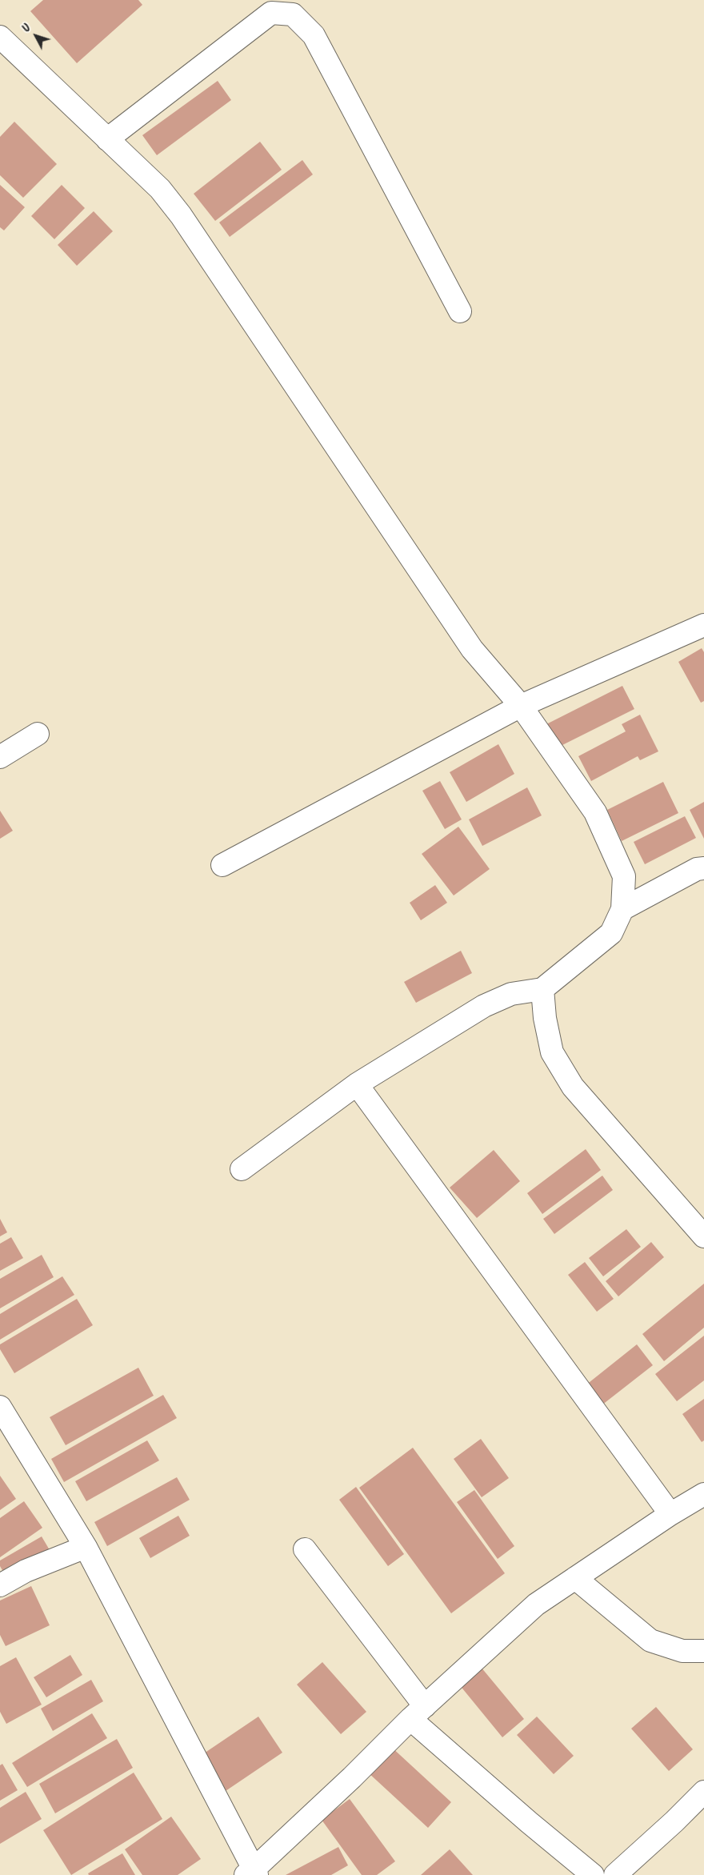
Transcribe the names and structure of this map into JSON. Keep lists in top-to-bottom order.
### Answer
{
  "north": "top left"
}
